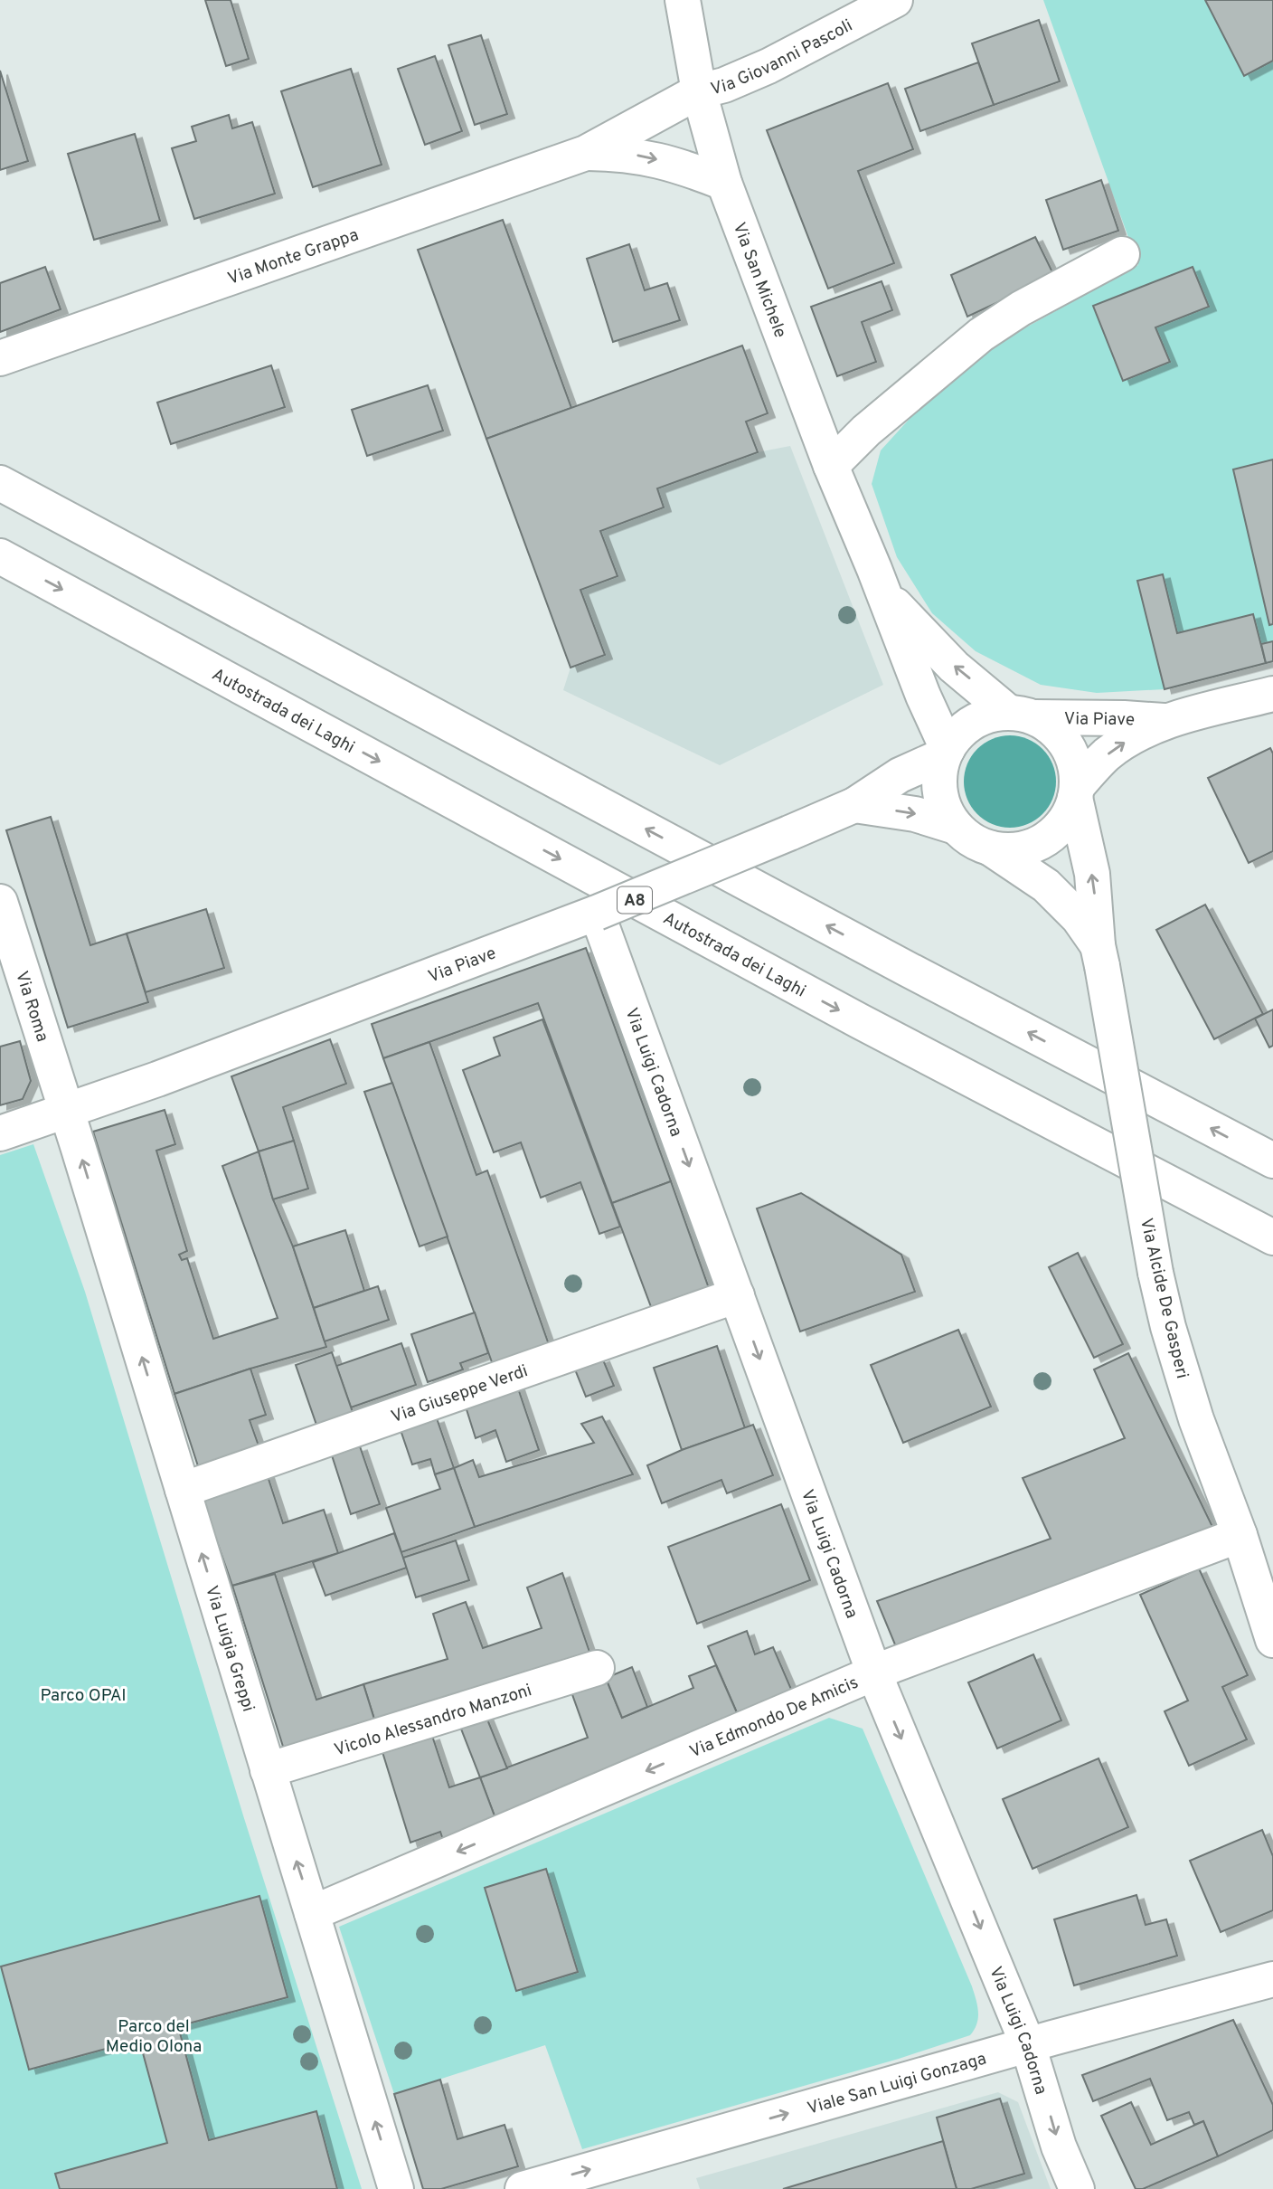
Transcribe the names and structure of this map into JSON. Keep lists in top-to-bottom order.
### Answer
{
  "streets": {
    "main road": [
      "Via Giovanni Pascoli",
      "Via Monte Grappa",
      "Via San Michele",
      "Autostrada dei Laghi",
      "Via Piave",
      "A8",
      "Via Roma",
      "Via Luigi Cadorna",
      "Via Alcide De Gasperi",
      "Via Giuseppe Verdi",
      "Via Luigia Greppi",
      "Via Edmondo De Amicis",
      "Vicolo Alessandro Manzoni",
      "Viale San Luigi Gonzaga"
    ]
  },
  "crossings": [
    ["Via Giovanni Pascoli", "Via Monte Grappa"],
    ["Via Giovanni Pascoli", "Via San Michele"],
    ["Via Monte Grappa", "Via San Michele"],
    ["Via San Michele", "Via Piave"],
    ["Via San Michele", "Via Alcide De Gasperi"],
    ["Via Piave", "Via Roma"],
    ["Via Piave", "Via Luigi Cadorna"],
    ["Via Piave", "Via Alcide De Gasperi"],
    ["Via Piave", "Via Luigia Greppi"],
    ["Via Roma", "Via Luigia Greppi"],
    ["Via Luigi Cadorna", "Via Giuseppe Verdi"],
    ["Via Luigi Cadorna", "Via Edmondo De Amicis"],
    ["Via Luigi Cadorna", "Viale San Luigi Gonzaga"],
    ["Via Alcide De Gasperi", "Via Edmondo De Amicis"],
    ["Via Giuseppe Verdi", "Via Luigia Greppi"],
    ["Via Luigia Greppi", "Via Edmondo De Amicis"],
    ["Via Luigia Greppi", "Vicolo Alessandro Manzoni"]
  ],
  "one_way": [
    "Via Luigi Cadorna",
    "Via Luigia Greppi",
    "Via Edmondo De Amicis",
    "Viale San Luigi Gonzaga"
  ],
  "parks": ["Parco OPAI", "Parco del Medio Olona"]
}
